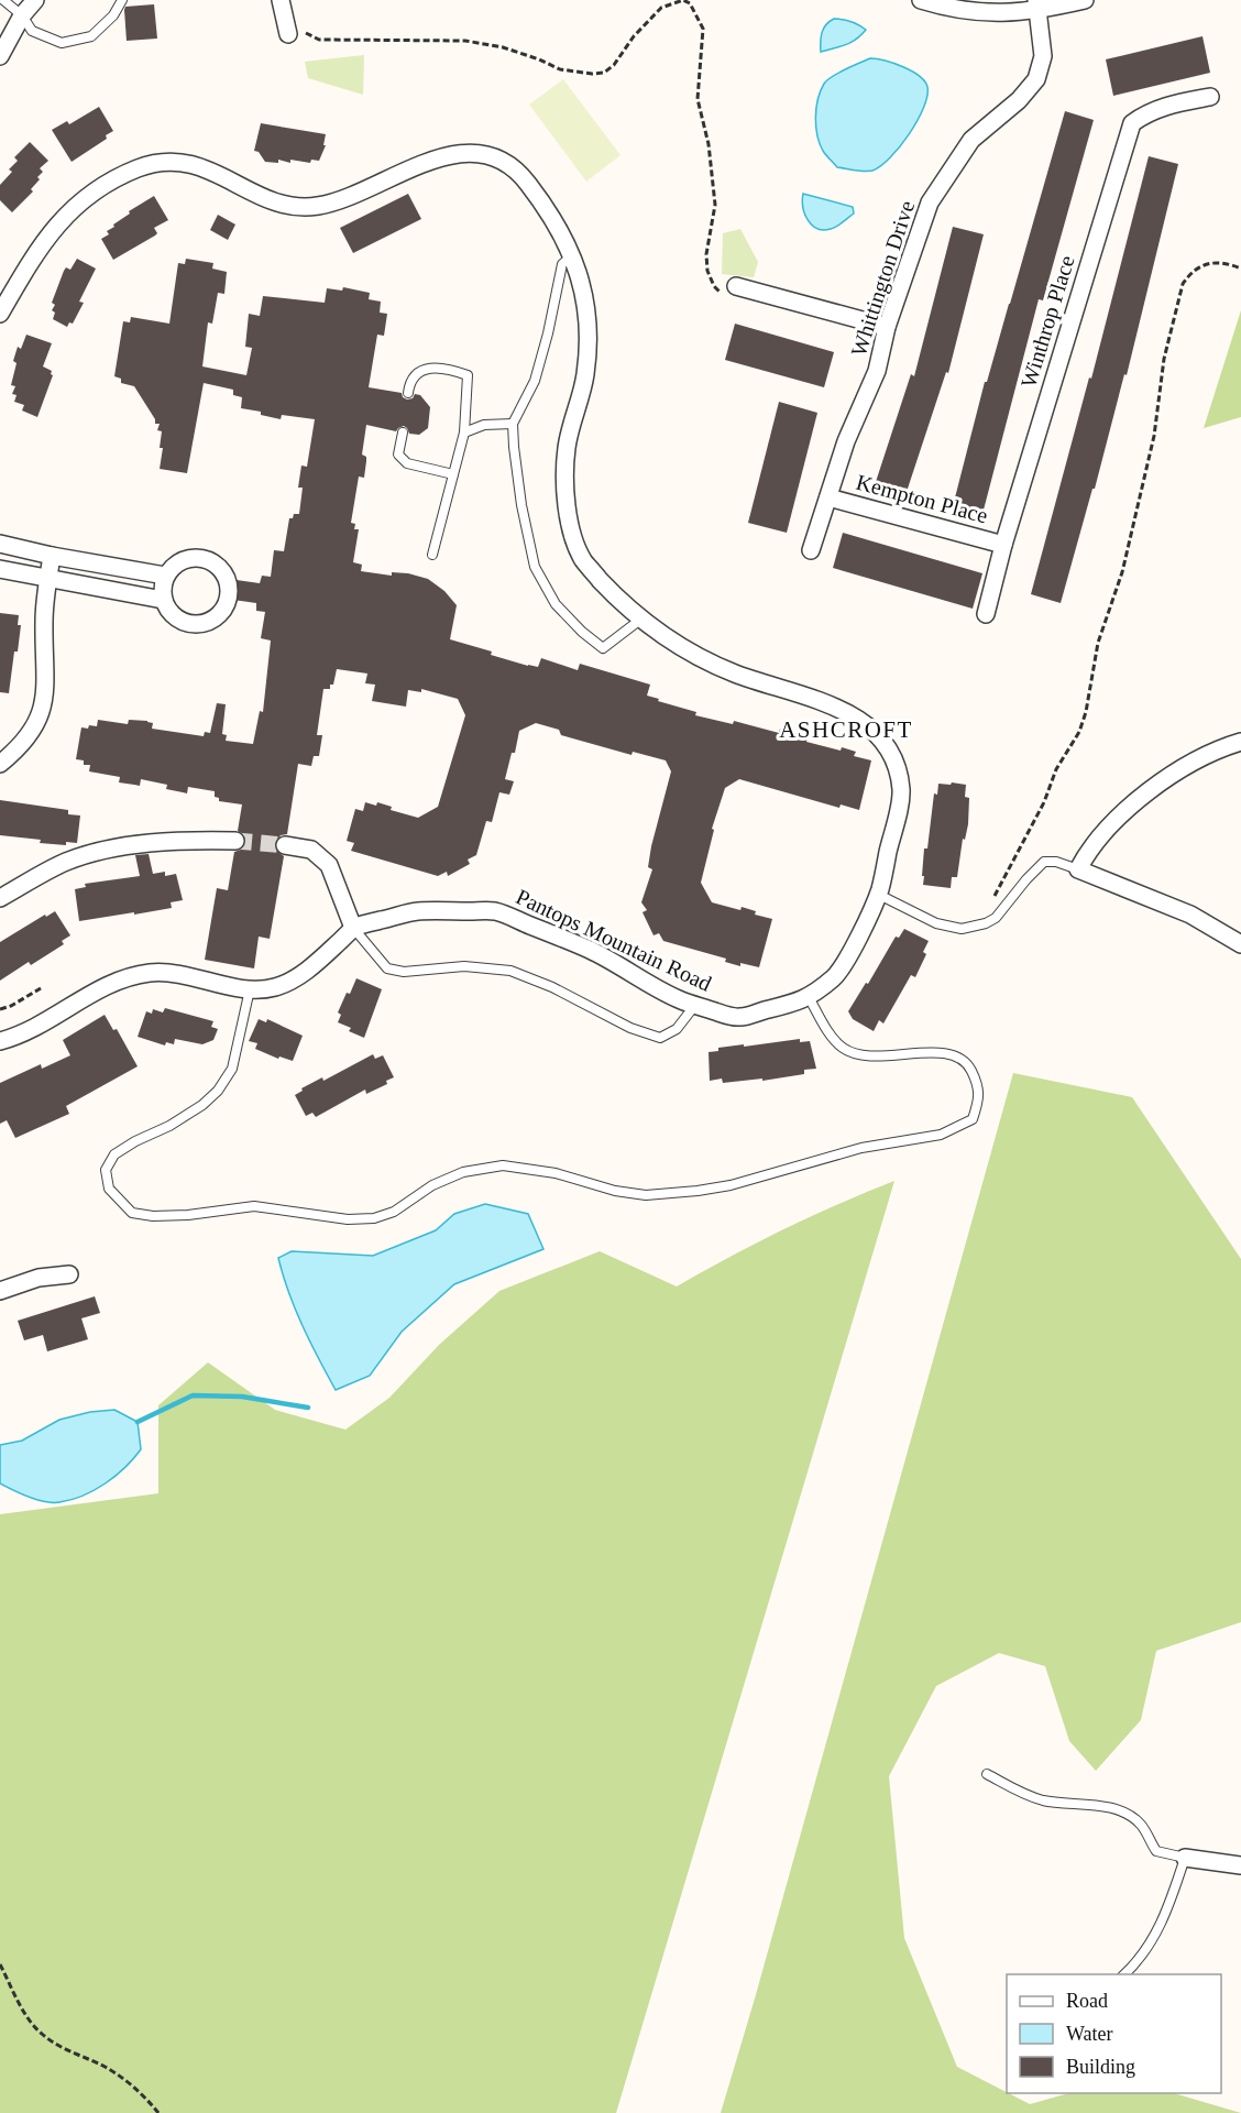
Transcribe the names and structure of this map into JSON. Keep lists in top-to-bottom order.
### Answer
{
  "streets": {
    "street": [
      "Whittington Drive",
      "Winthrop Place",
      "Kempton Place",
      "Pantops Mountain Road"
    ]
  },
  "crossings": [
    ["Whittington Drive", "Kempton Place"],
    ["Winthrop Place", "Kempton Place"]
  ],
  "districts": ["ASHCROFT"],
  "legend": ["Road", "Water", "Building"]
}
